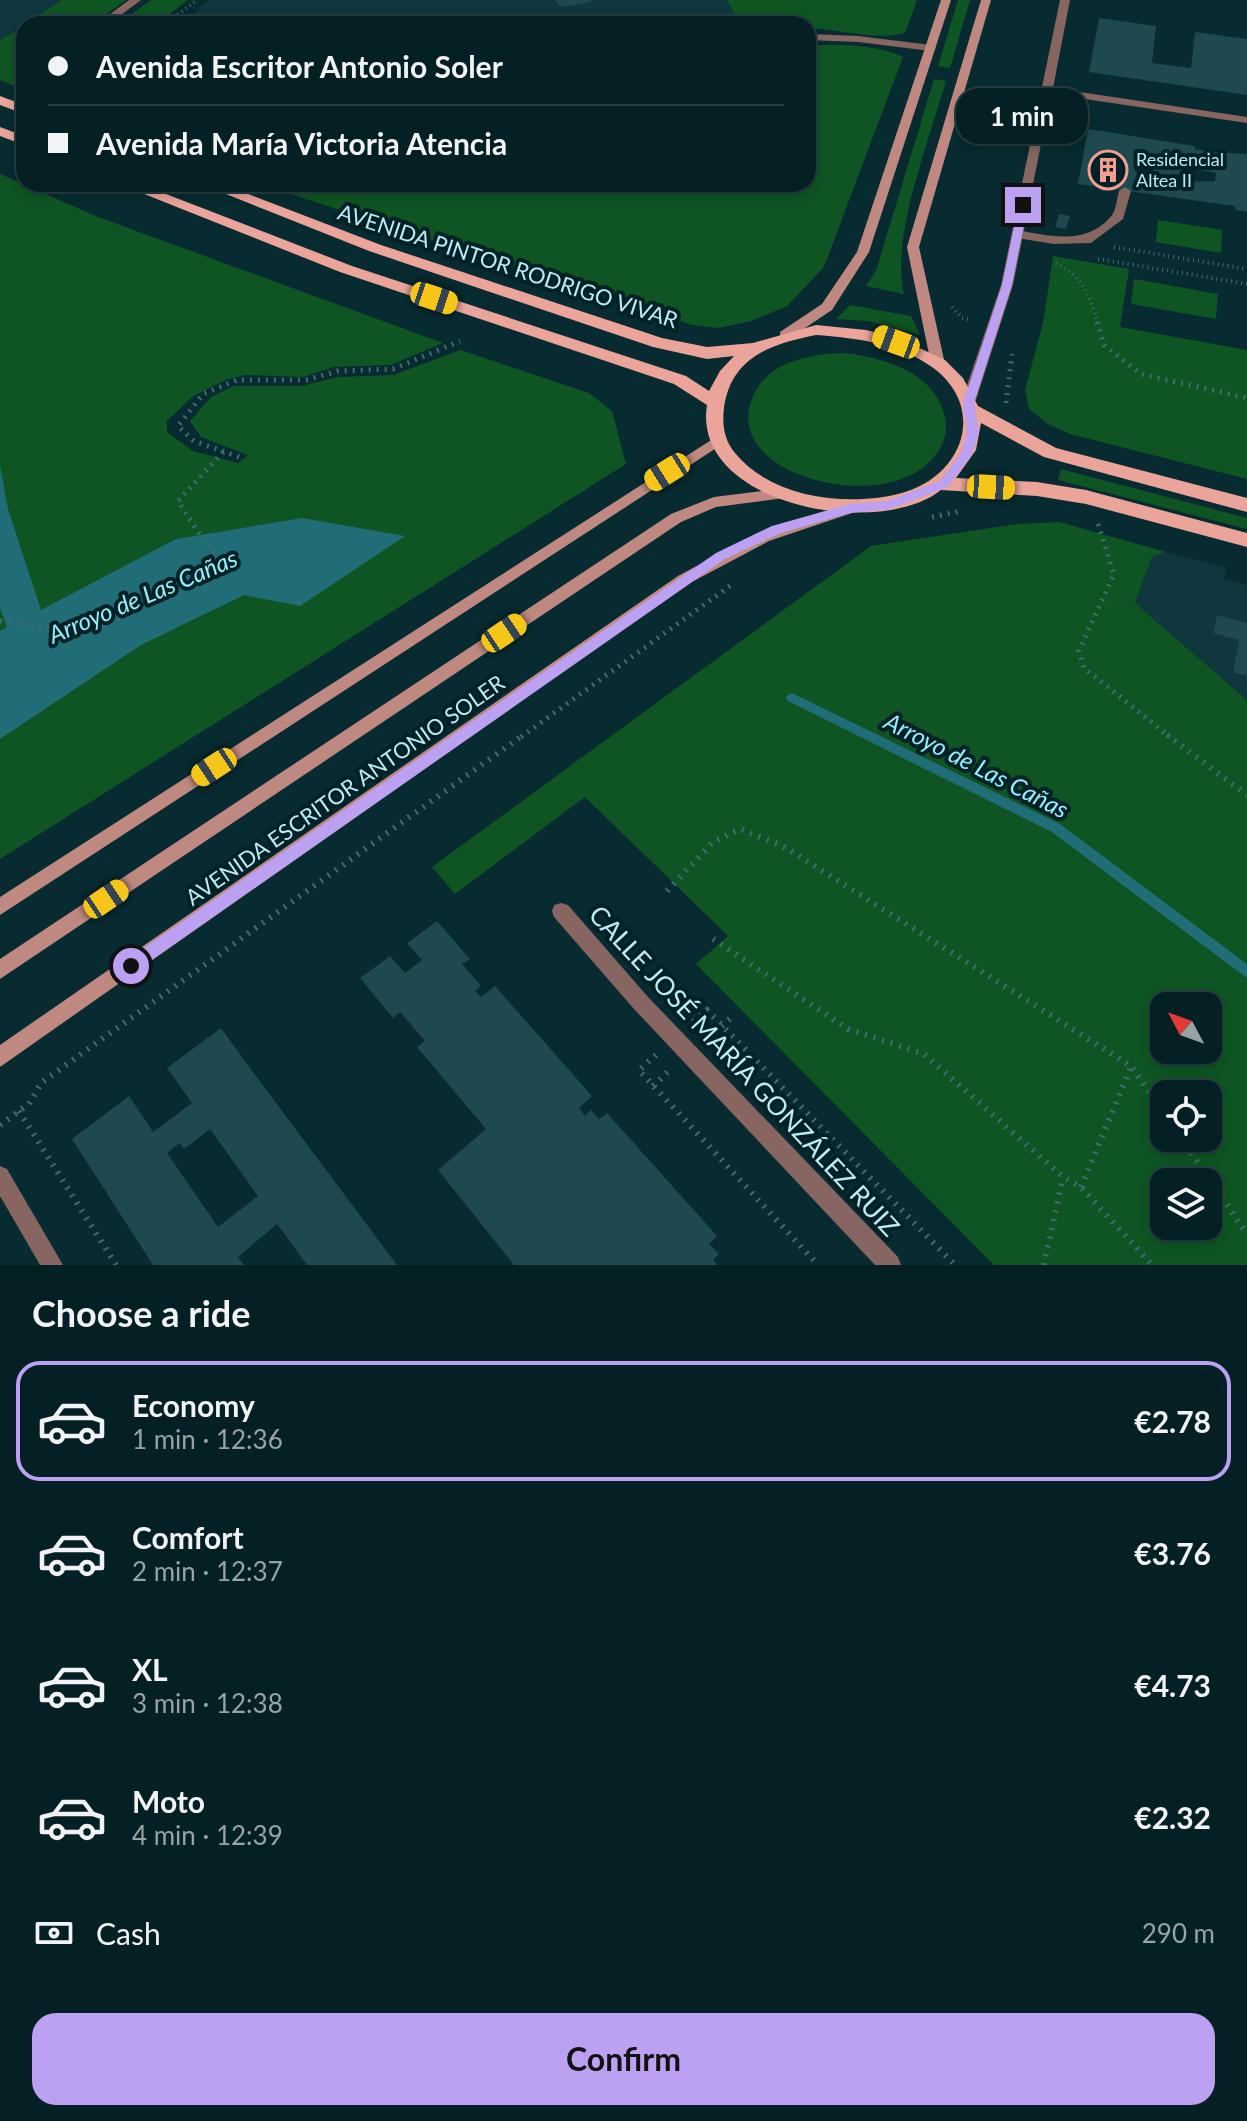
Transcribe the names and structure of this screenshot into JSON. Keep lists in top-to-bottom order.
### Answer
{
  "streets": {
    "main road": ["AVENIDA PINTOR RODRIGO VIVAR"],
    "street": ["AVENIDA ESCRITOR ANTONIO SOLER", "CALLE JOSÉ MARÍA GONZÁLEZ RUIZ"]
  },
  "crossings": [
    ["AVENIDA PINTOR RODRIGO VIVAR", "AVENIDA ESCRITOR ANTONIO SOLER"]
  ],
  "water": ["Arroyo de Las Cañas"],
  "places": {
    "building": ["Residencial Altea II"]
  },
  "north": "top left",
  "page": {
    "banner": ["Avenida Escritor Antonio Soler", "Avenida María Victoria Atencia"],
    "bubble": "1 min",
    "heading": "Choose a ride",
    "list": [
      {
        "name": "Economy",
        "note": "1 min · 12:36",
        "value": "€2.78"
      },
      {
        "name": "Comfort",
        "note": "2 min · 12:37",
        "value": "€3.76"
      },
      {
        "name": "XL",
        "note": "3 min · 12:38",
        "value": "€4.73"
      },
      {
        "name": "Moto",
        "note": "4 min · 12:39",
        "value": "€2.32"
      }
    ],
    "pay": ["Cash", "290 m"],
    "buttons": "Confirm"
  }
}
